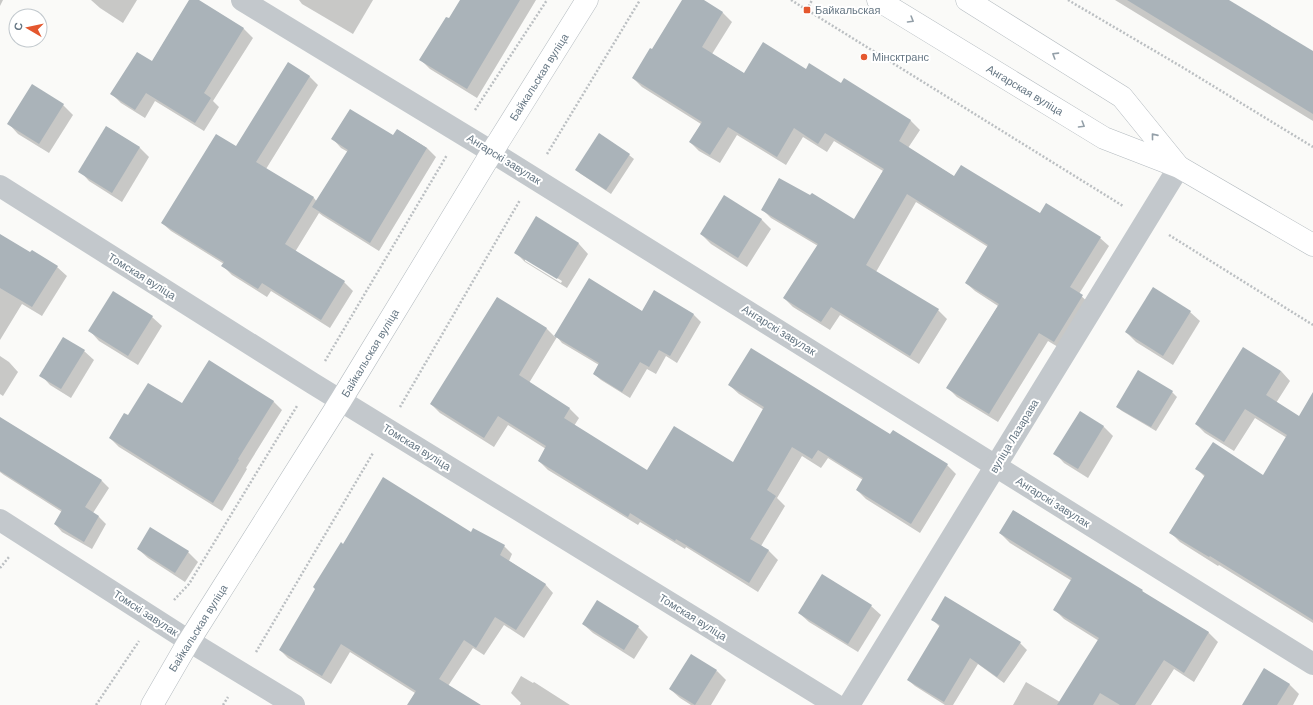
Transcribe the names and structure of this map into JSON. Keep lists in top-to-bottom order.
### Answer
{
  "streets": {
    "main road": ["Байкальская вуліца", "Ангарская вуліца"],
    "street": [
      "Ангарскі завулак",
      "Томская вуліца",
      "вуліца Лазарава",
      "Томскі завулак"
    ]
  },
  "crossings": [
    ["Байкальская вуліца", "Ангарскі завулак"],
    ["Байкальская вуліца", "Томская вуліца"],
    ["Байкальская вуліца", "Томскі завулак"],
    ["Ангарская вуліца", "вуліца Лазарава"],
    ["Ангарскі завулак", "вуліца Лазарава"]
  ],
  "places": {
    "transit": ["Байкальская"],
    "other": ["Мінсктранс"]
  },
  "north": "left"
}
